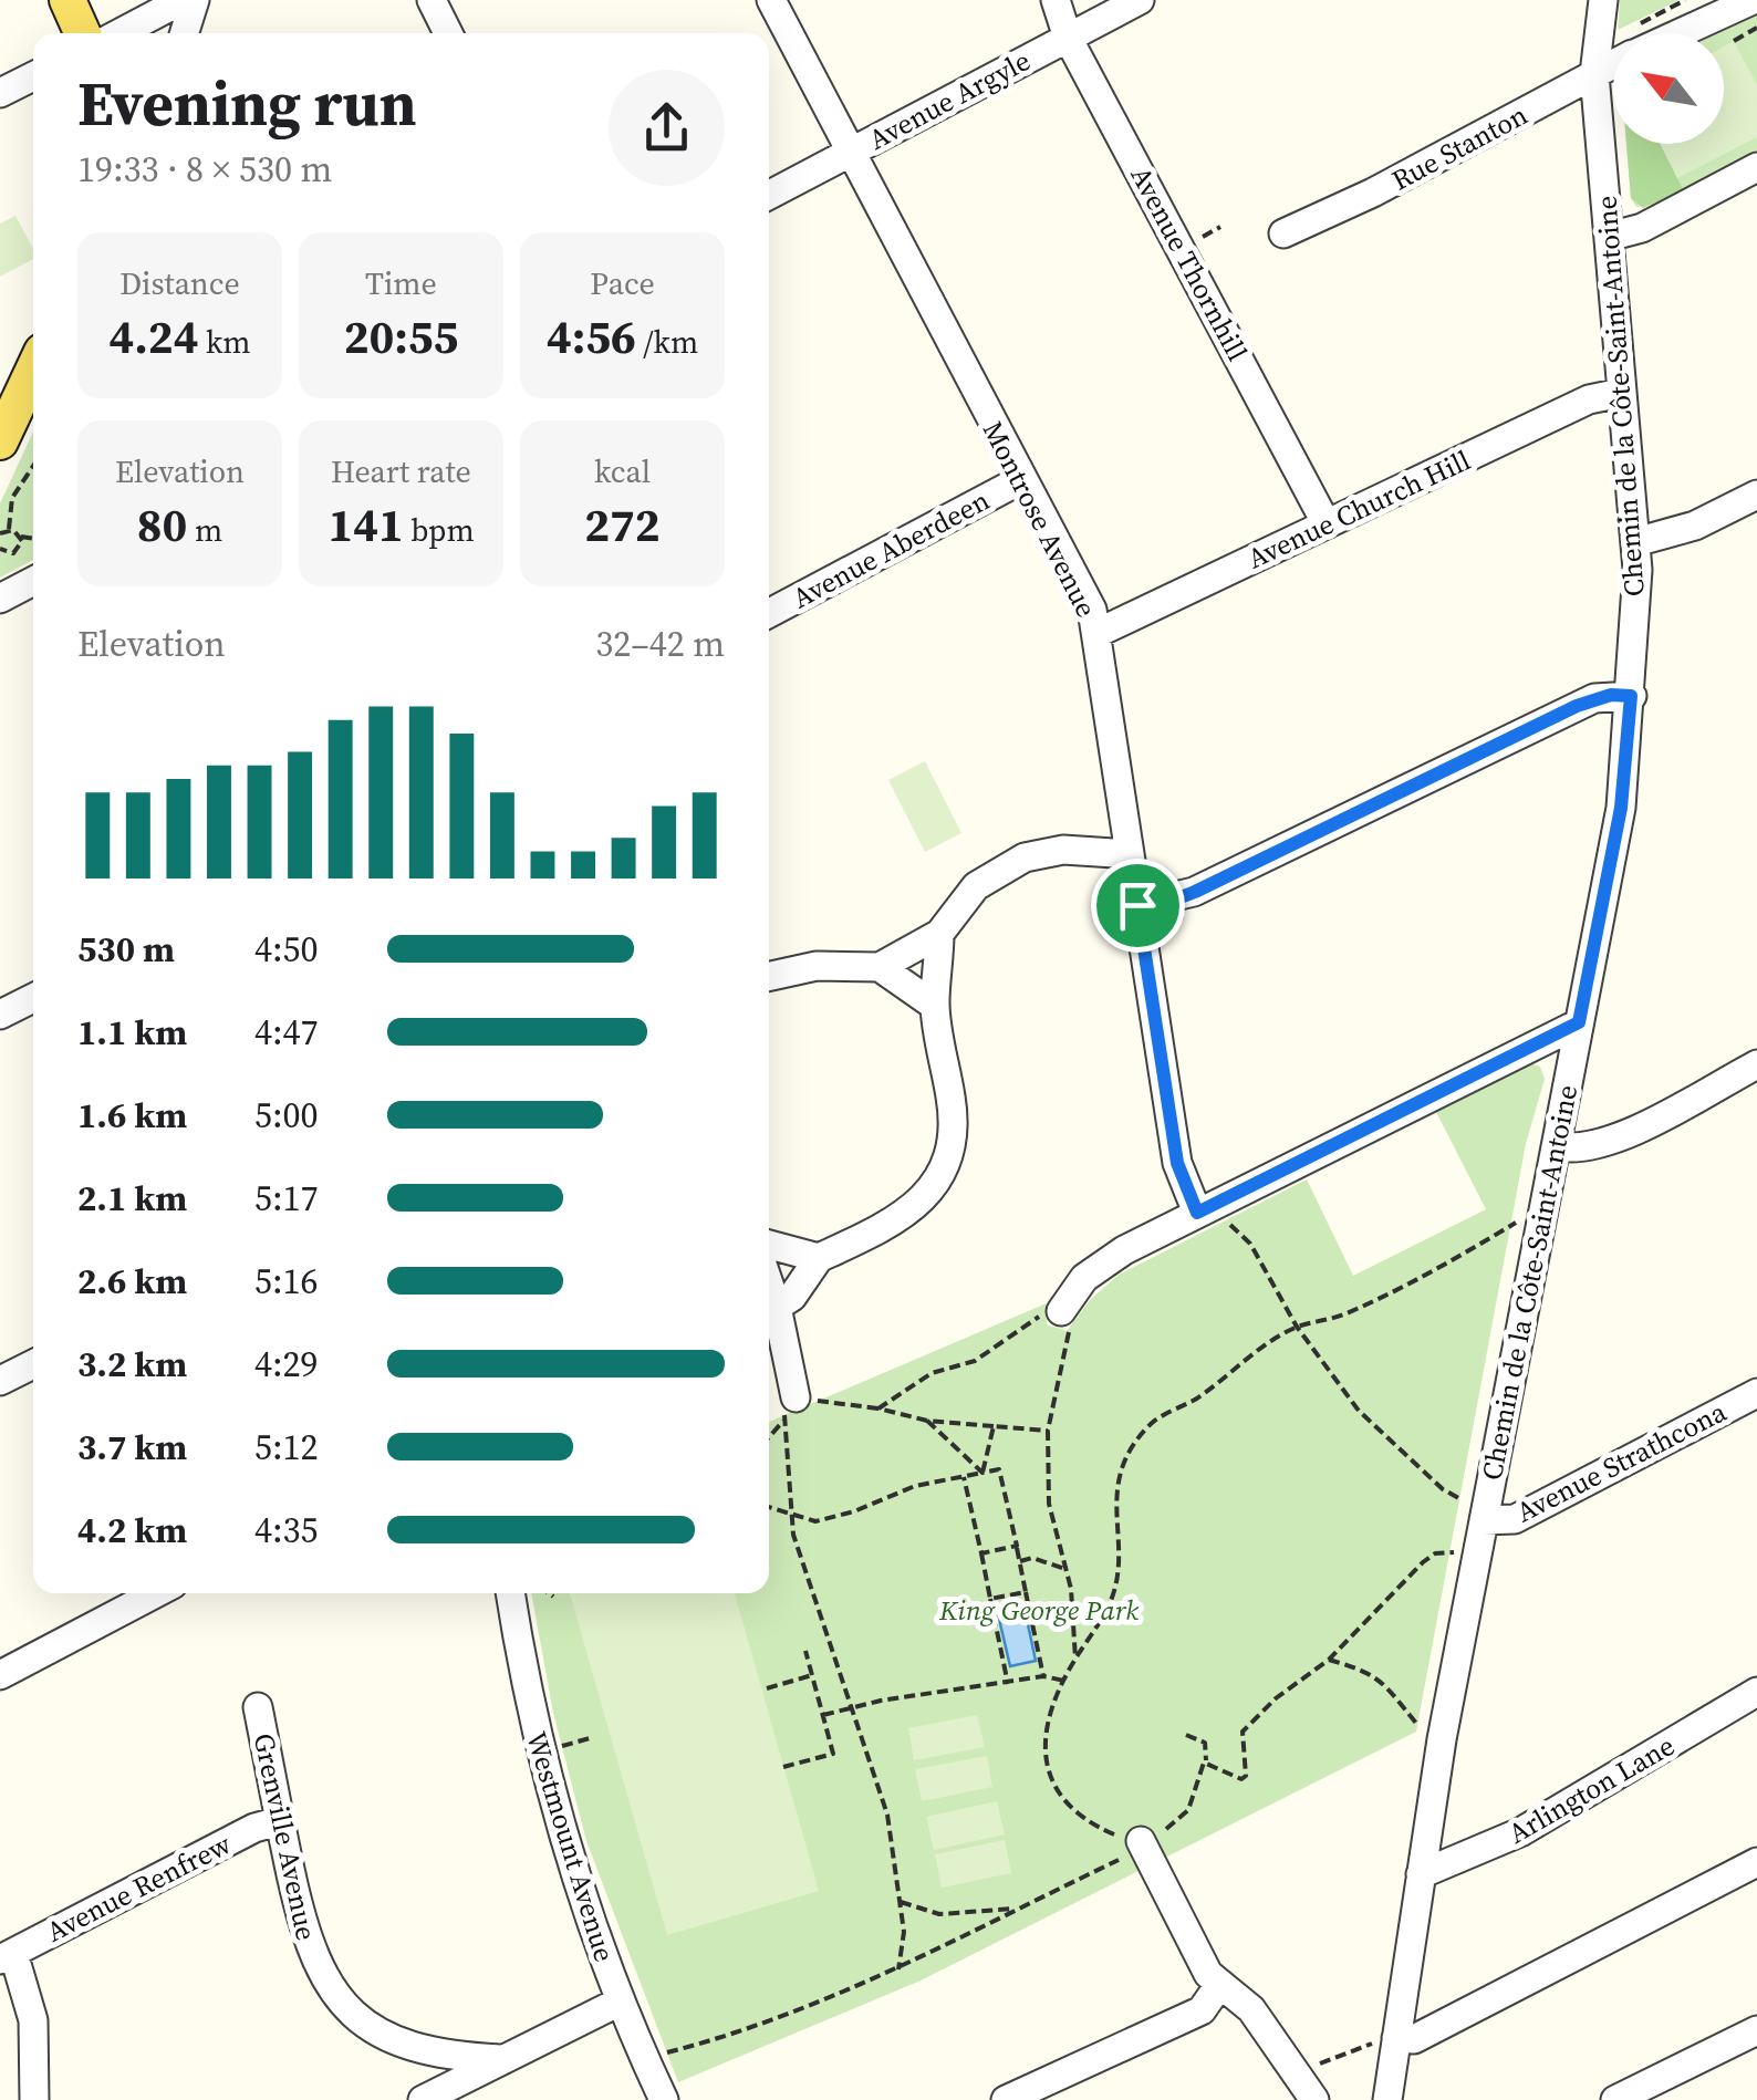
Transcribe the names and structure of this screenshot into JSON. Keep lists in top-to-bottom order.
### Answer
{
  "streets": {
    "street": [
      "Avenue Argyle",
      "Rue Stanton",
      "Avenue Thornhill",
      "Chemin de la Côte-Saint-Antoine",
      "Avenue Church Hill",
      "Montrose Avenue",
      "Avenue Aberdeen",
      "Avenue Strathcona",
      "Arlington Lane",
      "Grenville Avenue",
      "Westmount Avenue",
      "Avenue Renfrew"
    ]
  },
  "crossings": [
    ["Avenue Argyle", "Avenue Thornhill"],
    ["Avenue Argyle", "Montrose Avenue"],
    ["Rue Stanton", "Chemin de la Côte-Saint-Antoine"],
    ["Avenue Thornhill", "Avenue Church Hill"],
    ["Chemin de la Côte-Saint-Antoine", "Avenue Church Hill"],
    ["Chemin de la Côte-Saint-Antoine", "Avenue Strathcona"],
    ["Chemin de la Côte-Saint-Antoine", "Arlington Lane"],
    ["Avenue Church Hill", "Montrose Avenue"],
    ["Montrose Avenue", "Avenue Aberdeen"],
    ["Grenville Avenue", "Avenue Renfrew"]
  ],
  "parks": ["King George Park"],
  "north": "top left",
  "page": {
    "heading": ["Evening run", "19:33 · 8 × 530 m"],
    "stats": [
      ["Distance", "4.24 km"],
      ["Time", "20:55"],
      ["Pace", "4:56 /km"],
      ["Elevation", "80 m"],
      ["Heart rate", "141 bpm"],
      ["kcal", "272"]
    ],
    "chart": ["Elevation", "32–42 m"],
    "list": [
      {
        "name": "530 m",
        "note": "4:50"
      },
      {
        "name": "1.1 km",
        "note": "4:47"
      },
      {
        "name": "1.6 km",
        "note": "5:00"
      },
      {
        "name": "2.1 km",
        "note": "5:17"
      },
      {
        "name": "2.6 km",
        "note": "5:16"
      },
      {
        "name": "3.2 km",
        "note": "4:29"
      },
      {
        "name": "3.7 km",
        "note": "5:12"
      },
      {
        "name": "4.2 km",
        "note": "4:35"
      }
    ]
  }
}
